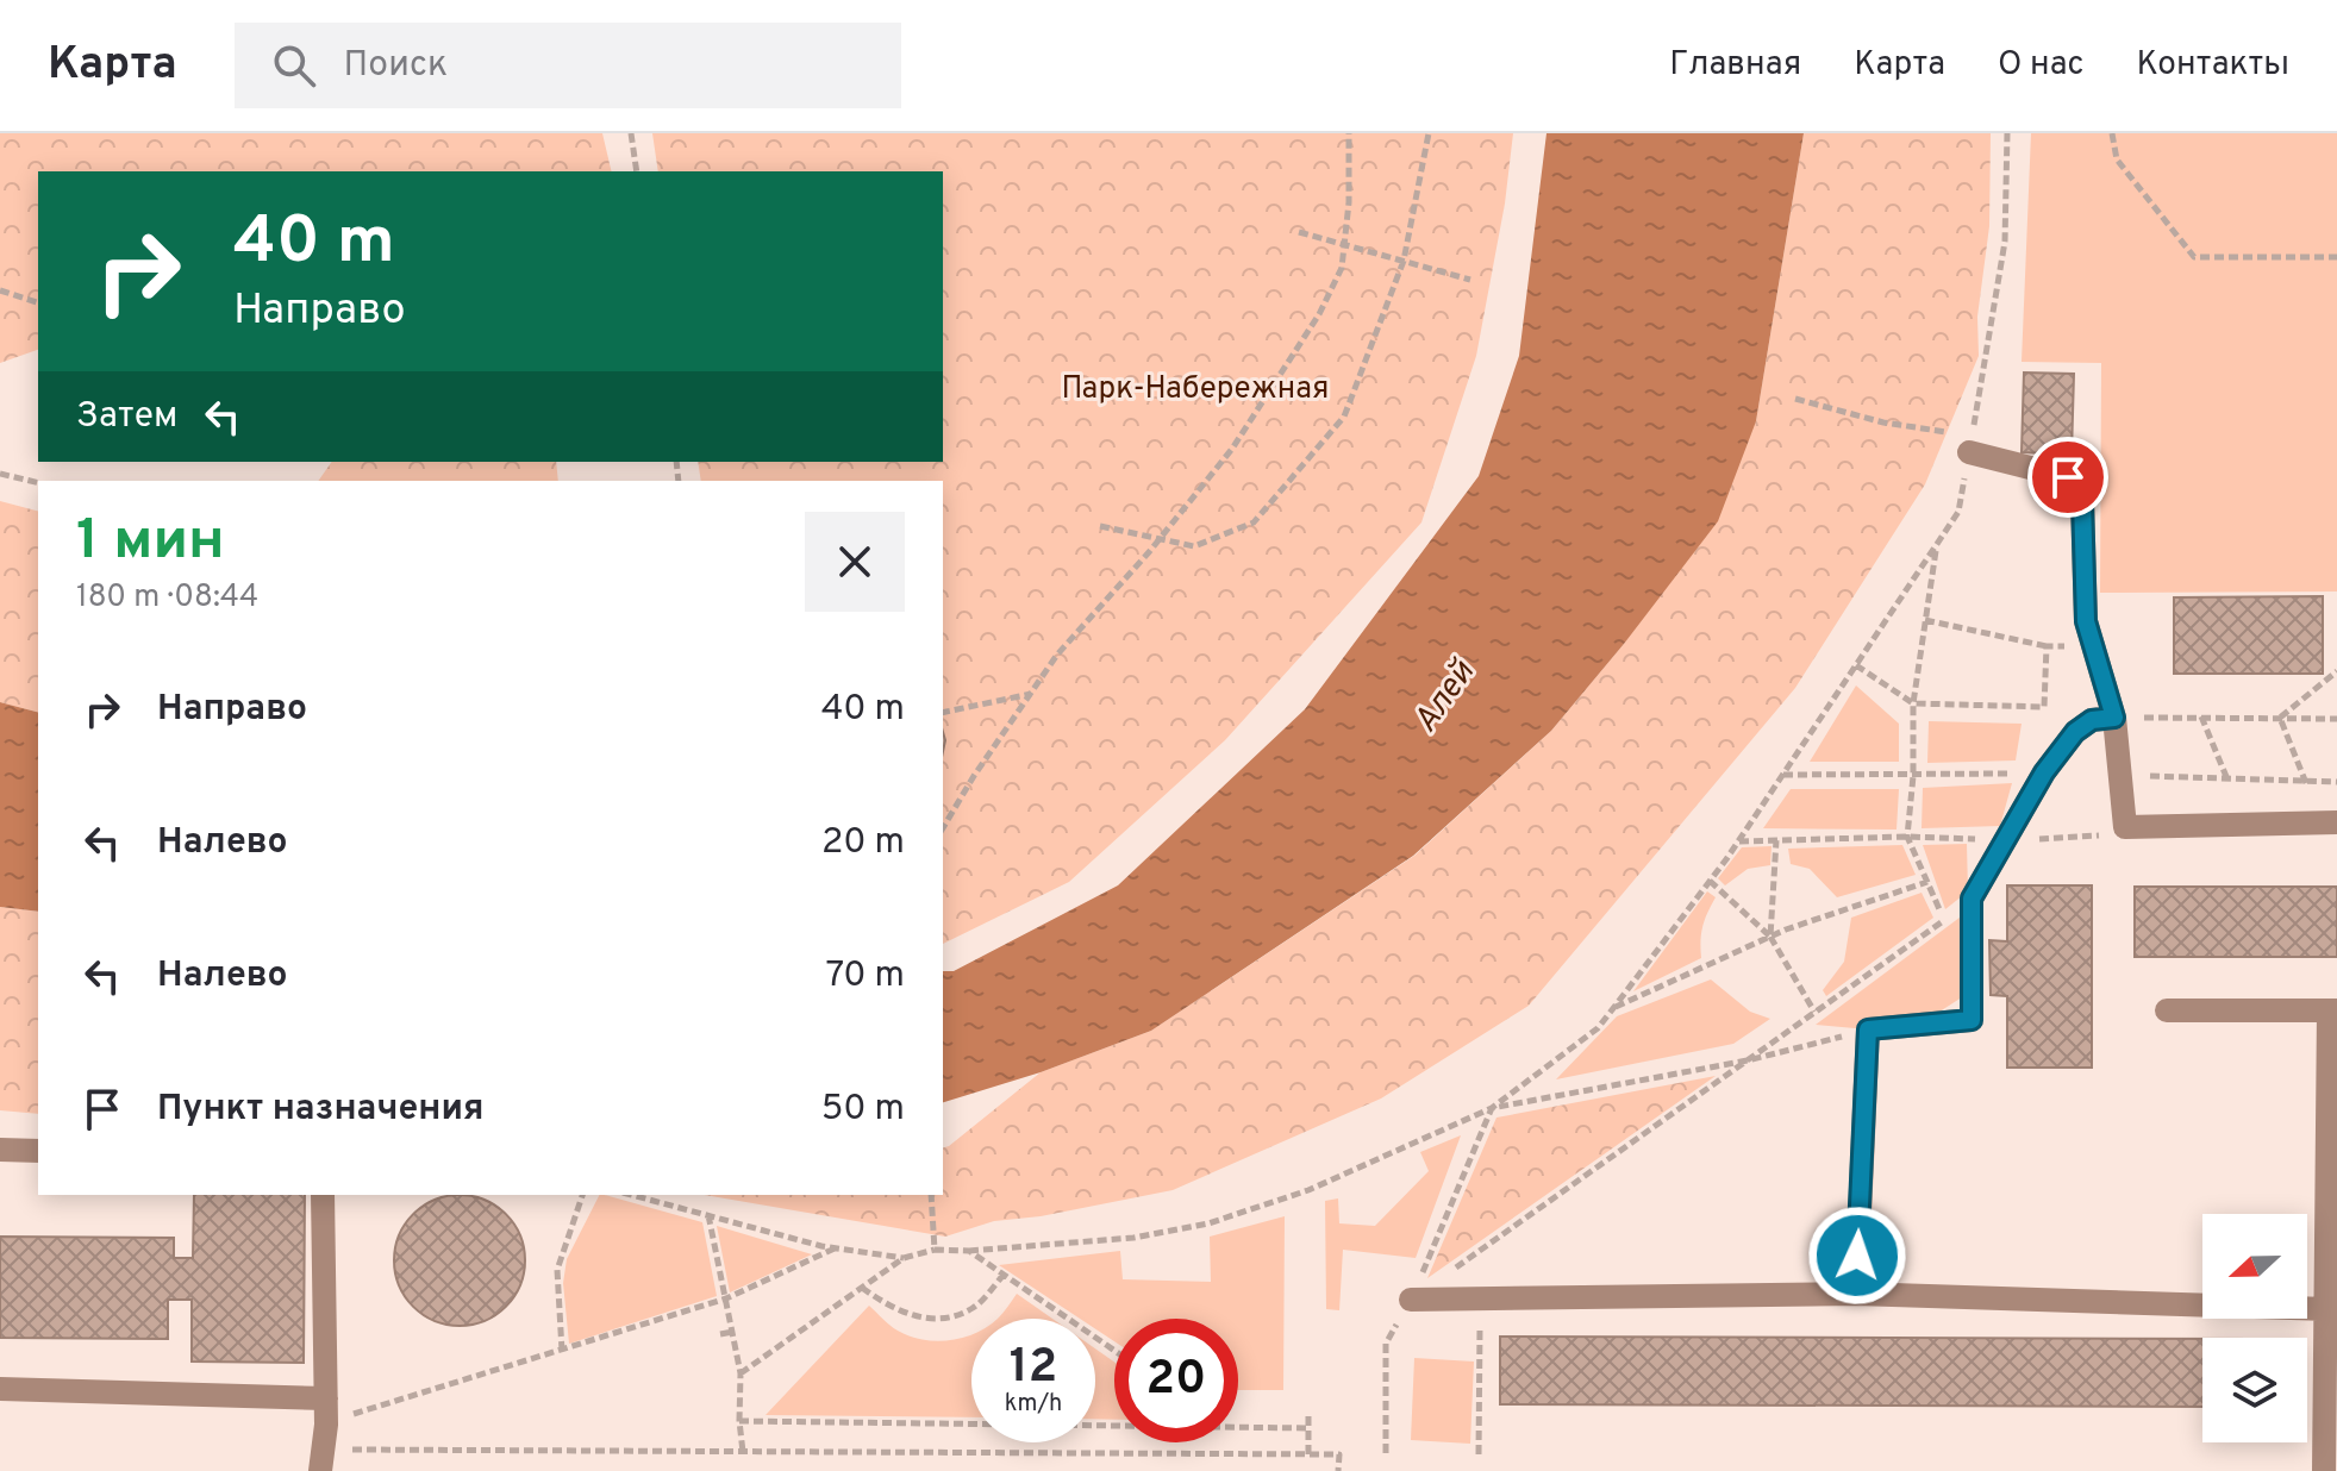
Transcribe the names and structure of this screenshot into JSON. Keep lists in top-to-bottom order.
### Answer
{
  "water": ["Алей"],
  "parks": ["Парк-Набережная"],
  "north": "left",
  "page": {
    "header": "Карта",
    "search": "Поиск",
    "nav": [
      "Главная",
      "Карта",
      "О нас",
      "Контакты"
    ],
    "turn": ["40 m", "Направо"],
    "then": "Затем",
    "heading": ["1 мин", "180 m · 08:44"],
    "list": [
      {
        "name": "Направо",
        "value": "40 m"
      },
      {
        "name": "Налево",
        "value": "20 m"
      },
      {
        "name": "Налево",
        "value": "70 m"
      },
      {
        "name": "Пункт назначения",
        "value": "50 m"
      }
    ],
    "speed": "12 km/h",
    "limit": "20"
  }
}
